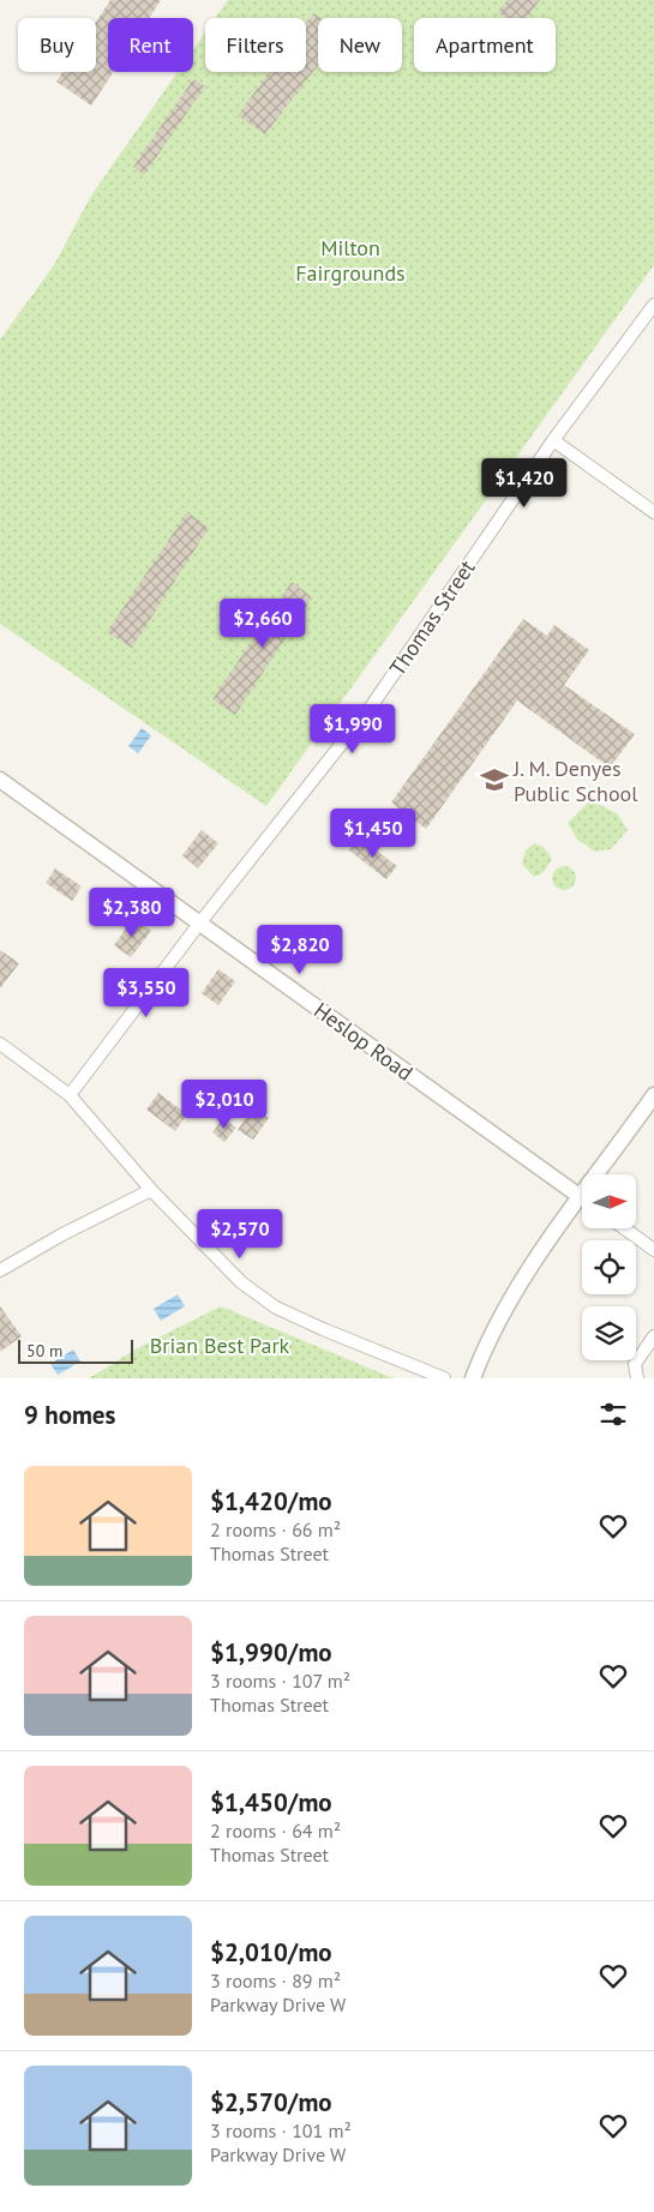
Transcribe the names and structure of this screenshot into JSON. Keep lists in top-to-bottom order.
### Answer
{
  "streets": {
    "street": ["Thomas Street", "Heslop Road"]
  },
  "crossings": [
    ["Thomas Street", "Heslop Road"]
  ],
  "parks": ["Milton Fairgrounds", "Brian Best Park"],
  "places": {
    "school or university": ["J. M. Denyes Public School"]
  },
  "scale_bar": "50 m",
  "north": "right",
  "page": {
    "chip": [
      "Buy",
      "Rent",
      "Filters",
      "New",
      "Apartment"
    ],
    "price": [
      "$1,420",
      "$2,660",
      "$1,990",
      "$1,450",
      "$2,380",
      "$2,820",
      "$3,550",
      "$2,010",
      "$2,570"
    ],
    "scale": "50 m",
    "heading": "9 homes",
    "list": [
      {
        "name": "$1,420/mo",
        "note": "2 rooms · 66 m² · Thomas Street"
      },
      {
        "name": "$1,990/mo",
        "note": "3 rooms · 107 m² · Thomas Street"
      },
      {
        "name": "$1,450/mo",
        "note": "2 rooms · 64 m² · Thomas Street"
      },
      {
        "name": "$2,010/mo",
        "note": "3 rooms · 89 m² · Parkway Drive W"
      },
      {
        "name": "$2,570/mo",
        "note": "3 rooms · 101 m² · Parkway Drive W"
      }
    ]
  }
}
